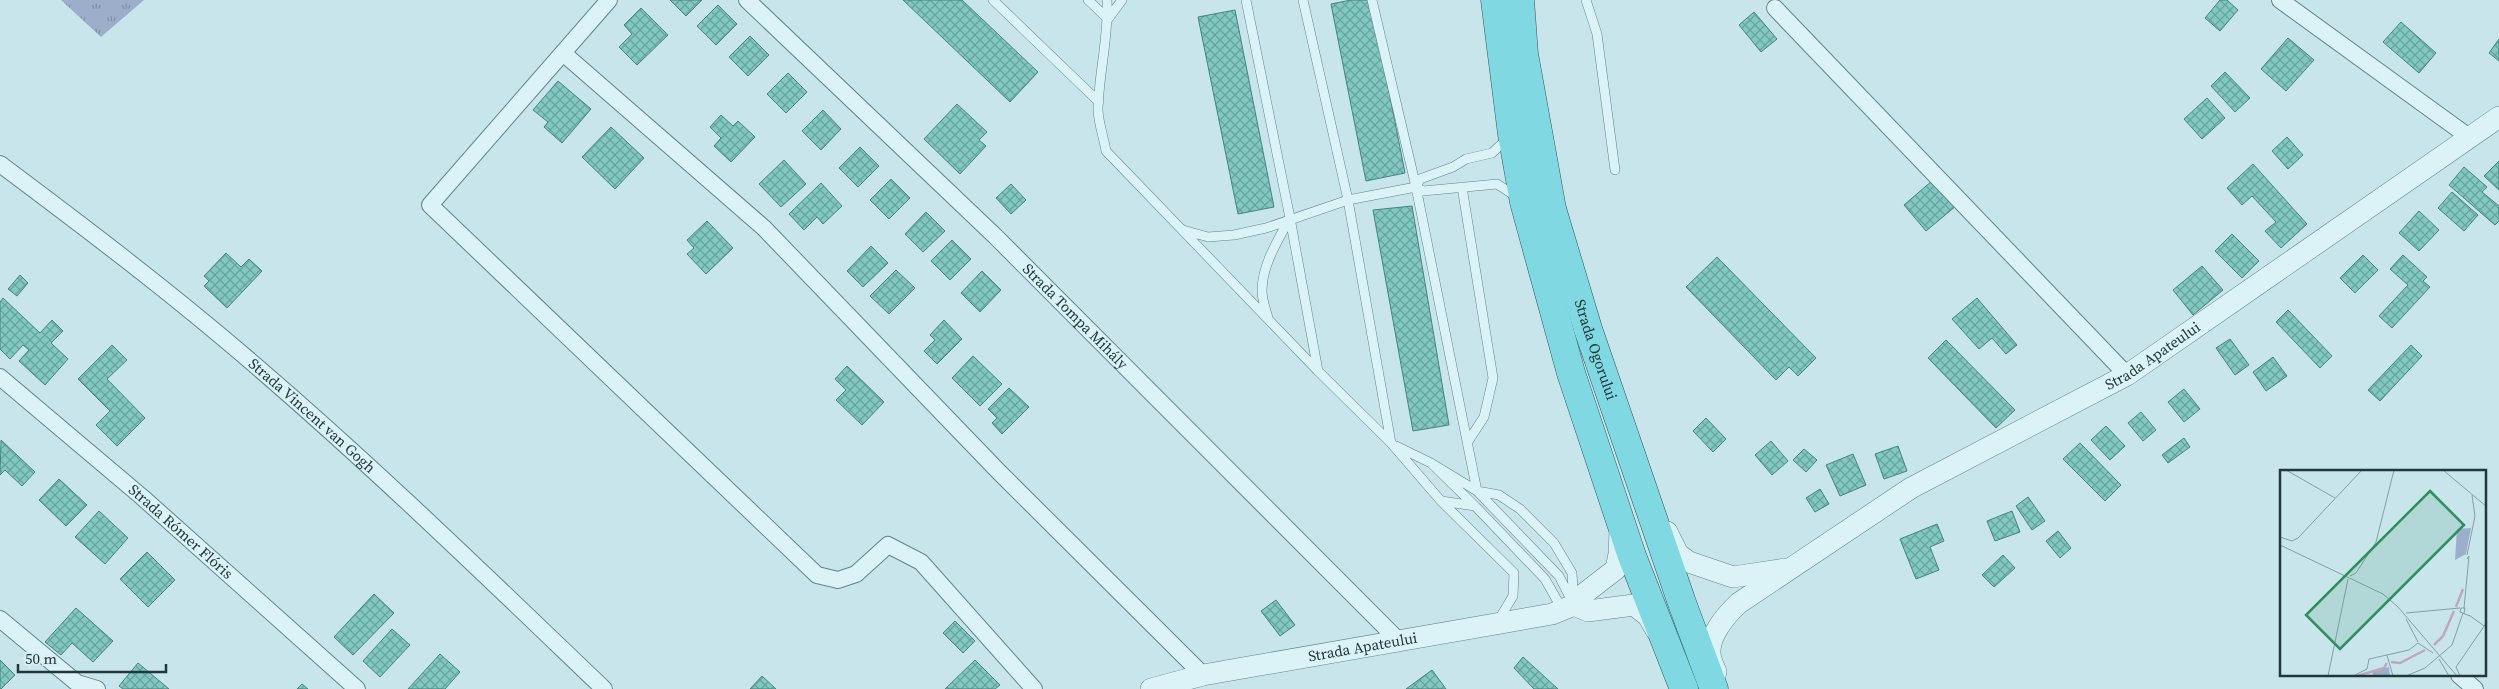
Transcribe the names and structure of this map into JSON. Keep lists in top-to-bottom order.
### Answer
{
  "streets": {
    "highway": ["Strada Ogorului"],
    "street": [
      "Strada Tompa Mihály",
      "Strada Apateului",
      "Strada Vincent van Gogh",
      "Strada Rómer Flóris"
    ]
  },
  "crossings": [
    ["Strada Tompa Mihály", "Strada Apateului"],
    ["Strada Ogorului", "Strada Apateului"]
  ],
  "scale_bar": "50 m"
}
